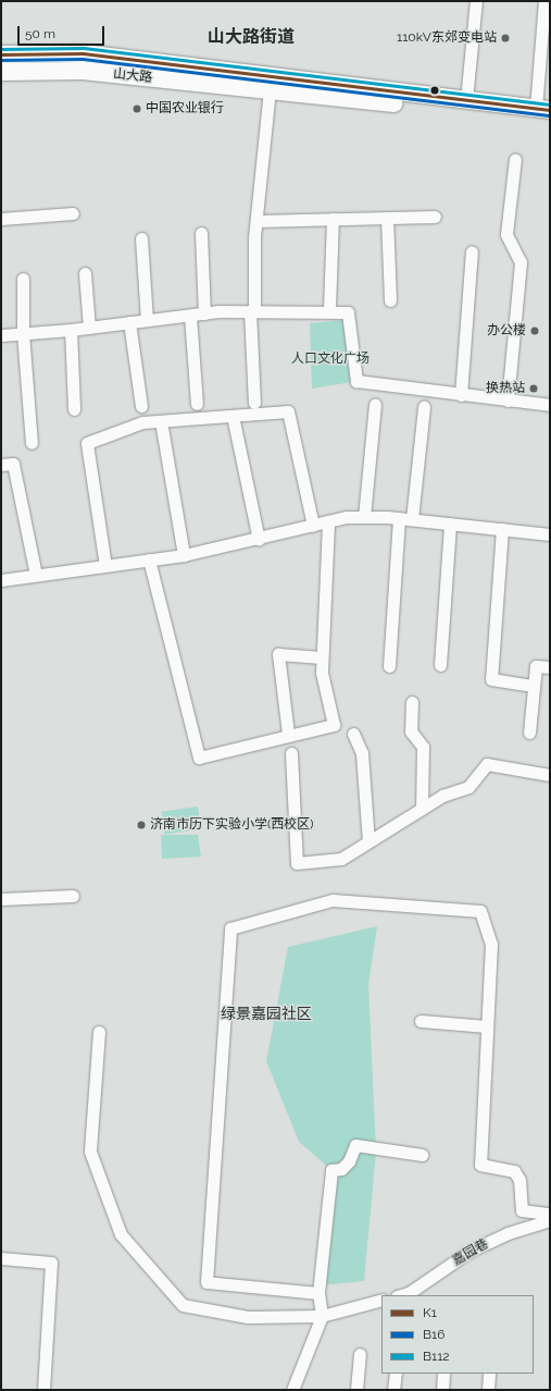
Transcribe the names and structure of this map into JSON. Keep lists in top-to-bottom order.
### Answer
{
  "streets": {
    "main road": ["山大路"],
    "street": ["嘉园巷"]
  },
  "districts": ["山大路街道", "绿景嘉园社区"],
  "parks": ["人口文化广场"],
  "places": [
    "110kV东郊变电站",
    "中国农业银行",
    "办公楼",
    "换热站",
    "济南市历下实验小学(西校区)"
  ],
  "lines": ["transit line B112", "transit line K1", "transit line B16"],
  "legend": ["K1", "B16", "B112"],
  "scale_bar": "50 m"
}
